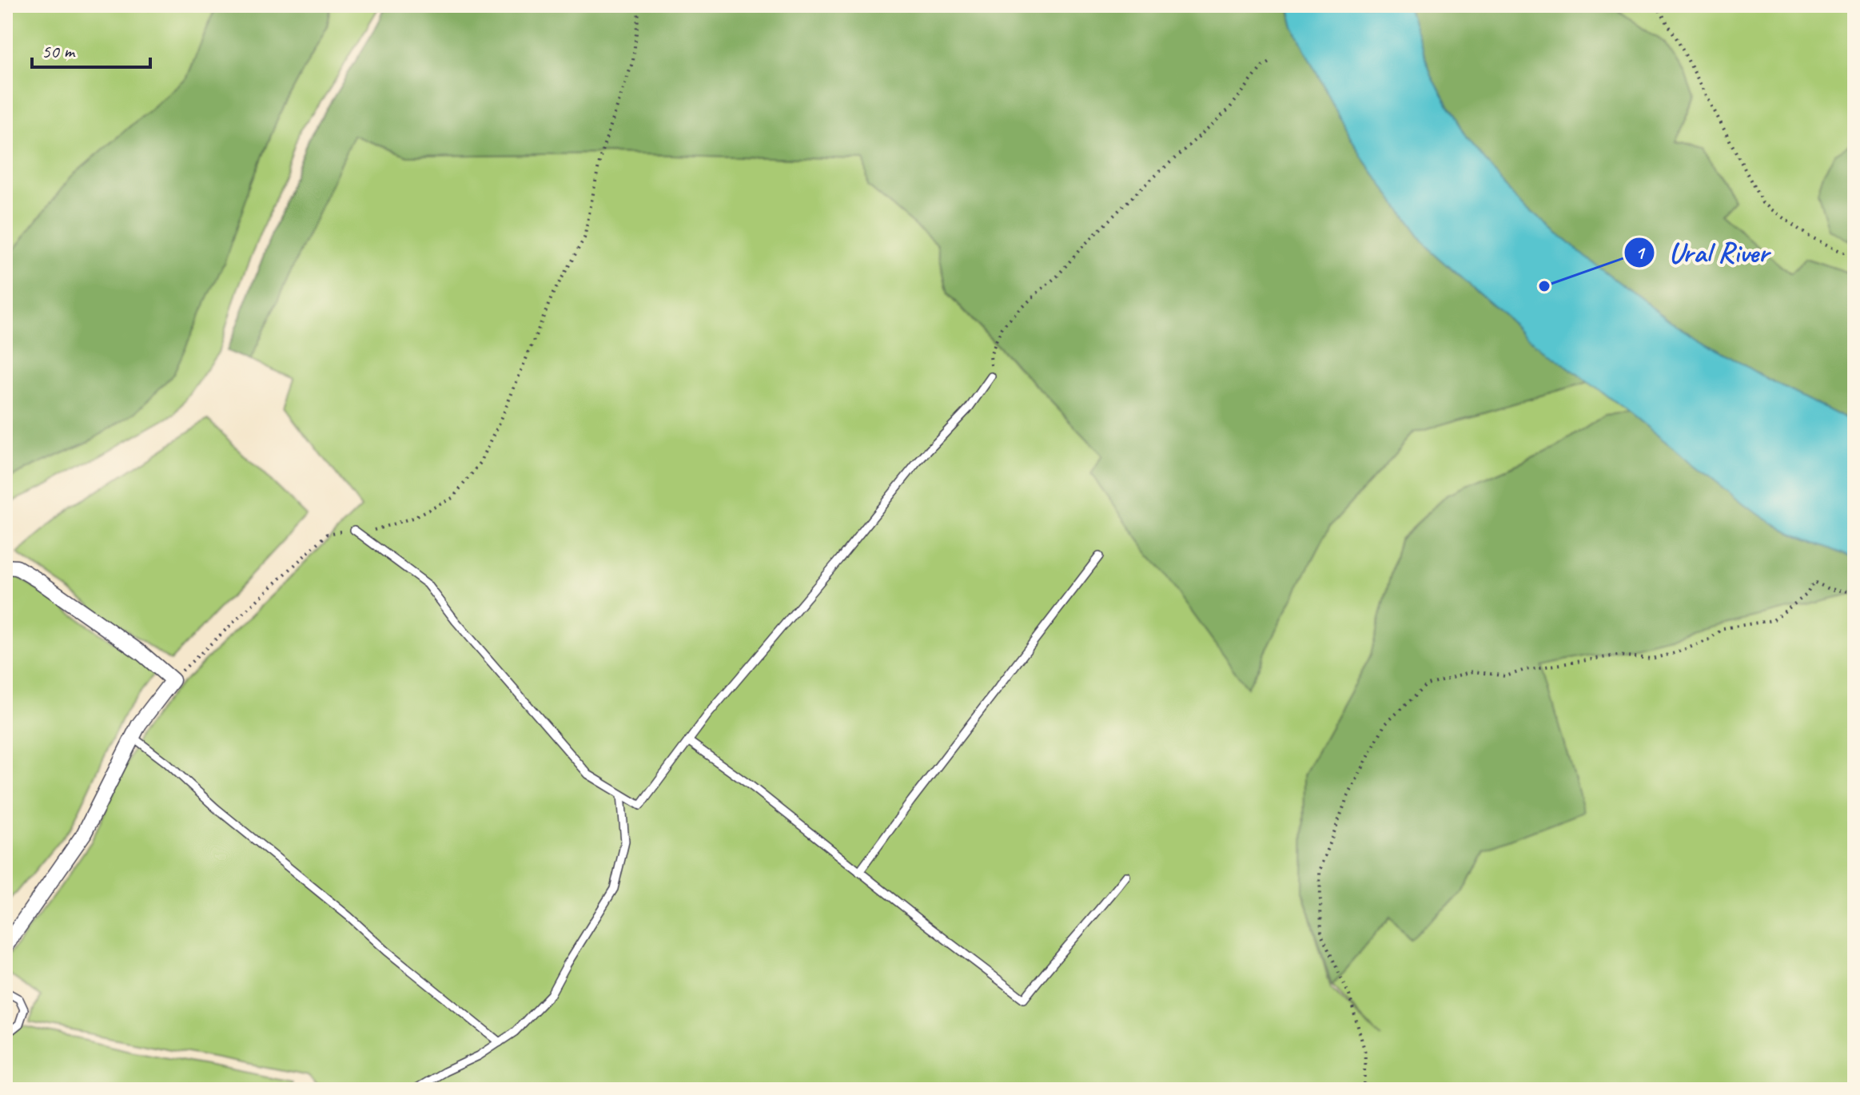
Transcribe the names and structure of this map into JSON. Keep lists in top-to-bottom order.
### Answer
{
  "places": ["Ural River"],
  "scale_bar": "50 m"
}
